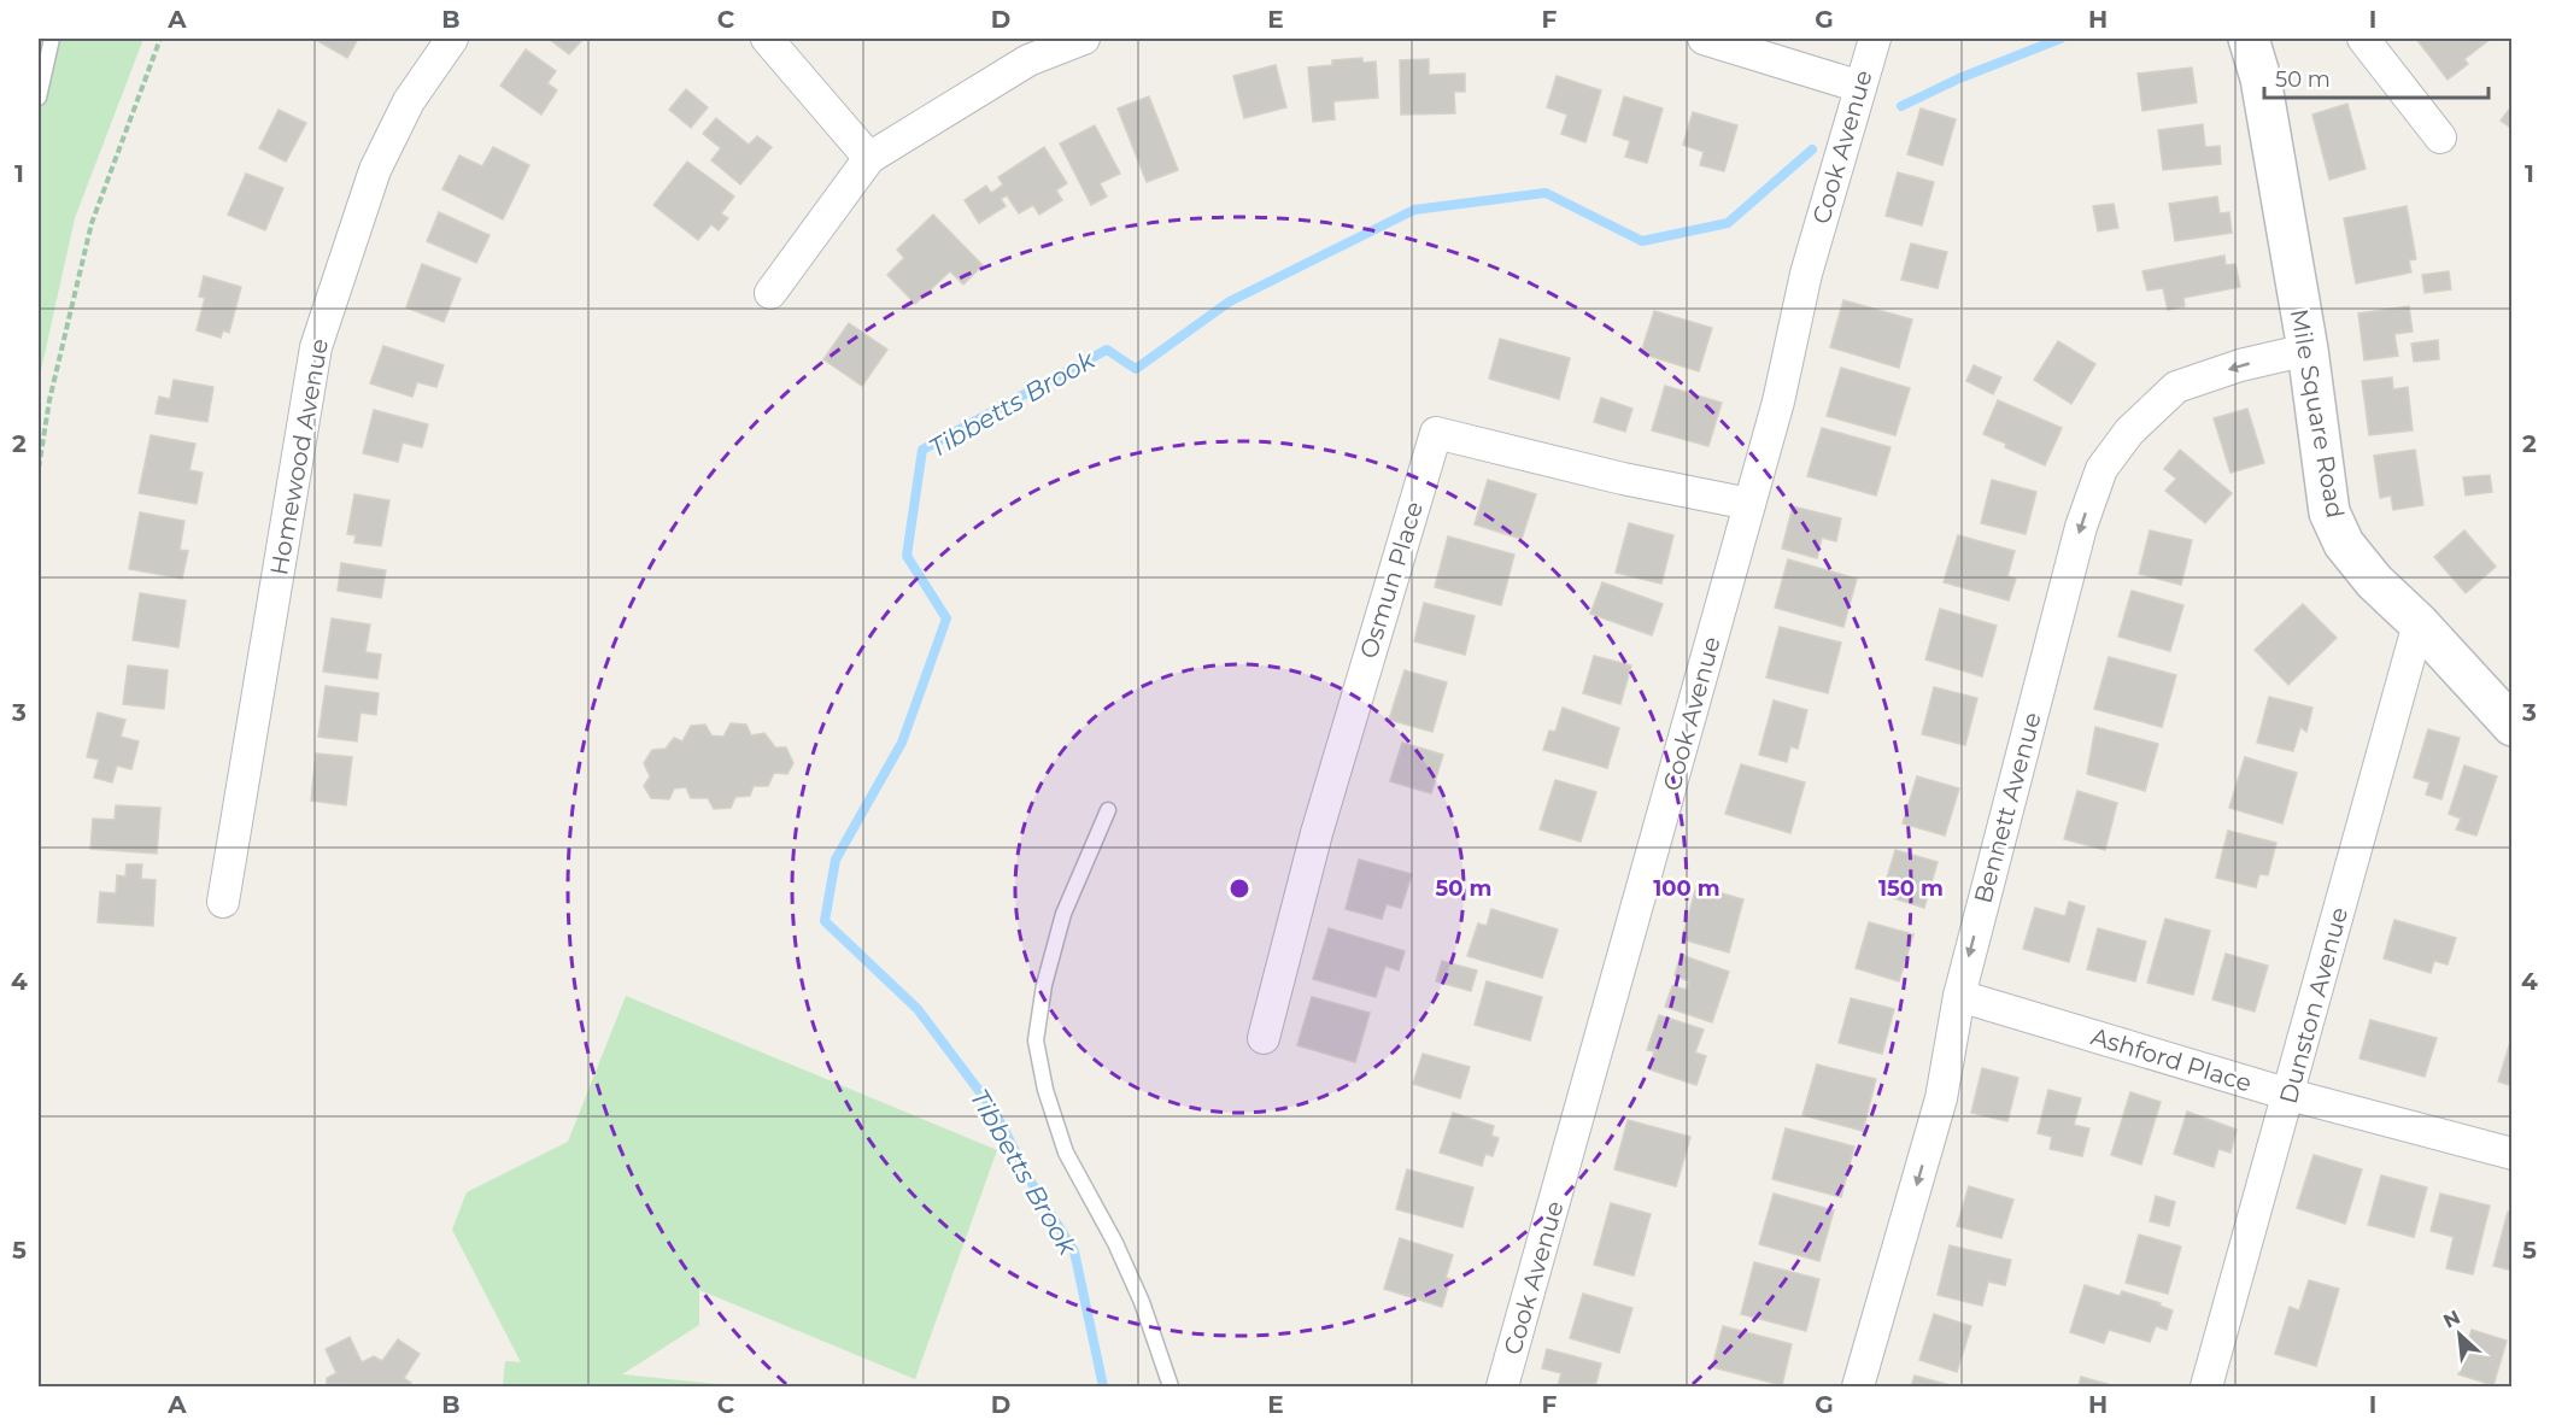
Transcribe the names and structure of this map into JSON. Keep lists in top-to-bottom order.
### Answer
{
  "streets": {
    "street": [
      "Cook Avenue",
      "Mile Square Road",
      "Homewood Avenue",
      "Osmun Place",
      "Bennett Avenue",
      "Dunston Avenue",
      "Ashford Place"
    ]
  },
  "crossings": [
    ["Cook Avenue", "Osmun Place"],
    ["Mile Square Road", "Bennett Avenue"],
    ["Mile Square Road", "Dunston Avenue"],
    ["Bennett Avenue", "Ashford Place"],
    ["Dunston Avenue", "Ashford Place"]
  ],
  "one_way": ["Bennett Avenue"],
  "water": ["Tibbetts Brook"],
  "scale_bar": "50 m",
  "north": "top left",
  "grid": {
    "columns": [
      "A",
      "B",
      "C",
      "D",
      "E",
      "F",
      "G",
      "H",
      "I"
    ],
    "rows": [
      "1",
      "2",
      "3",
      "4",
      "5"
    ]
  },
  "rings": ["50 m", "100 m", "150 m"]
}
